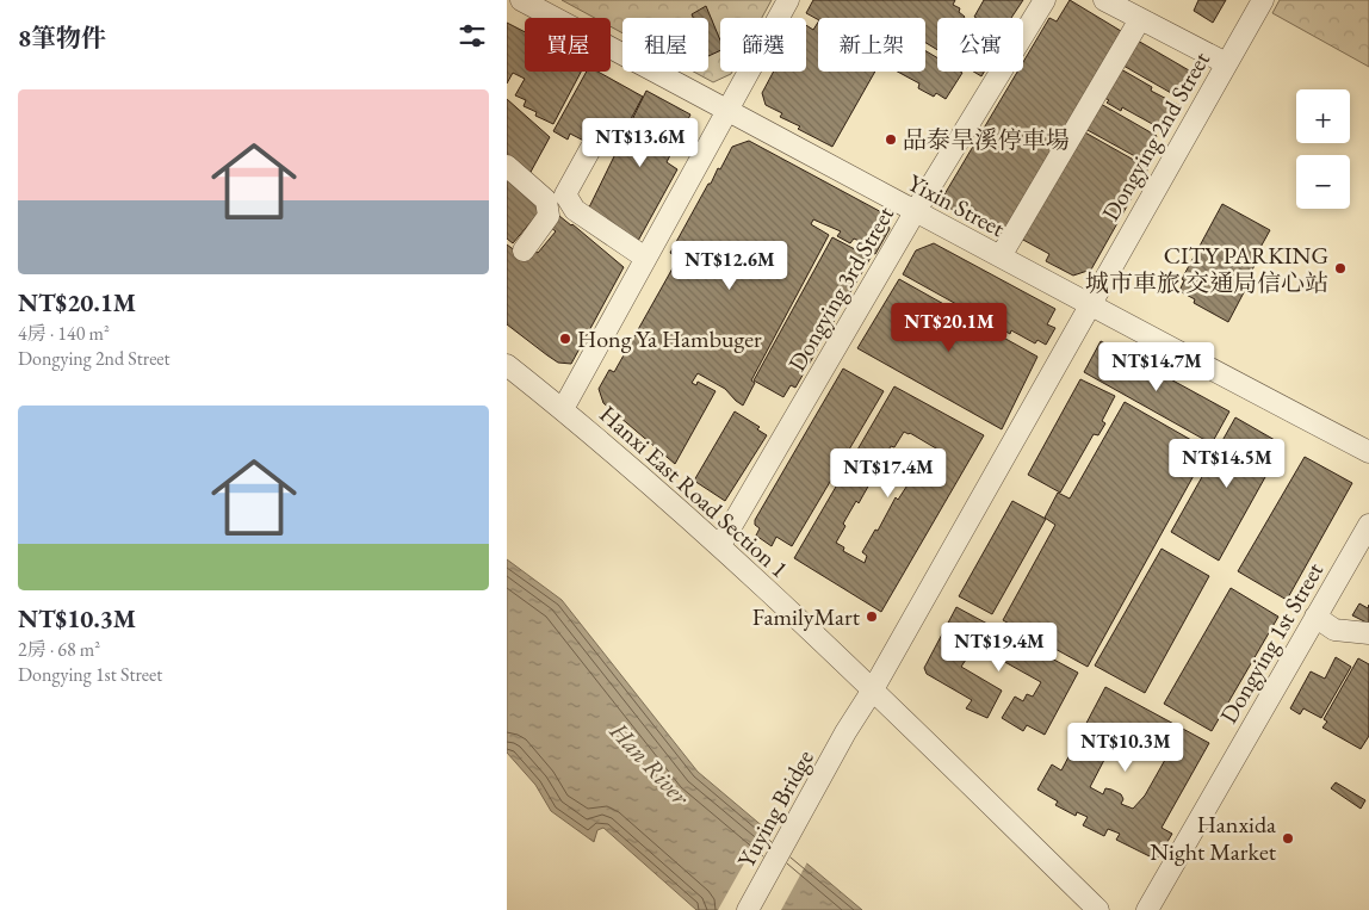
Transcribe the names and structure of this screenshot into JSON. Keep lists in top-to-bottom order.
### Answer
{
  "streets": {
    "street": [
      "Dongying 2nd Street",
      "Yixin Street",
      "Dongying 3rd Street",
      "Hanxi East Road Section 1",
      "Dongying 1st Street",
      "Yuying Bridge"
    ]
  },
  "crossings": [
    ["Dongying 2nd Street", "Yixin Street"],
    ["Dongying 2nd Street", "Hanxi East Road Section 1"],
    ["Dongying 2nd Street", "Yuying Bridge"],
    ["Yixin Street", "Dongying 3rd Street"],
    ["Dongying 3rd Street", "Hanxi East Road Section 1"]
  ],
  "water": ["Han River"],
  "places": [
    "品泰旱溪停車場",
    "CITY PARKING 城市車旅 交通局信心站",
    "Hong Ya Hambuger",
    "FamilyMart",
    "Hanxida Night Market"
  ],
  "page": {
    "heading": "8筆物件",
    "chip": [
      "買屋",
      "租屋",
      "篩選",
      "新上架",
      "公寓"
    ],
    "list": [
      {
        "name": "NT$20.1M",
        "note": "4房 · 140 m² · Dongying 2nd Street"
      },
      {
        "name": "NT$10.3M",
        "note": "2房 · 68 m² · Dongying 1st Street"
      }
    ],
    "map_buttons": ["+", "−"],
    "price": [
      "NT$13.6M",
      "NT$12.6M",
      "NT$20.1M",
      "NT$14.7M",
      "NT$14.5M",
      "NT$17.4M",
      "NT$19.4M",
      "NT$10.3M"
    ]
  }
}
